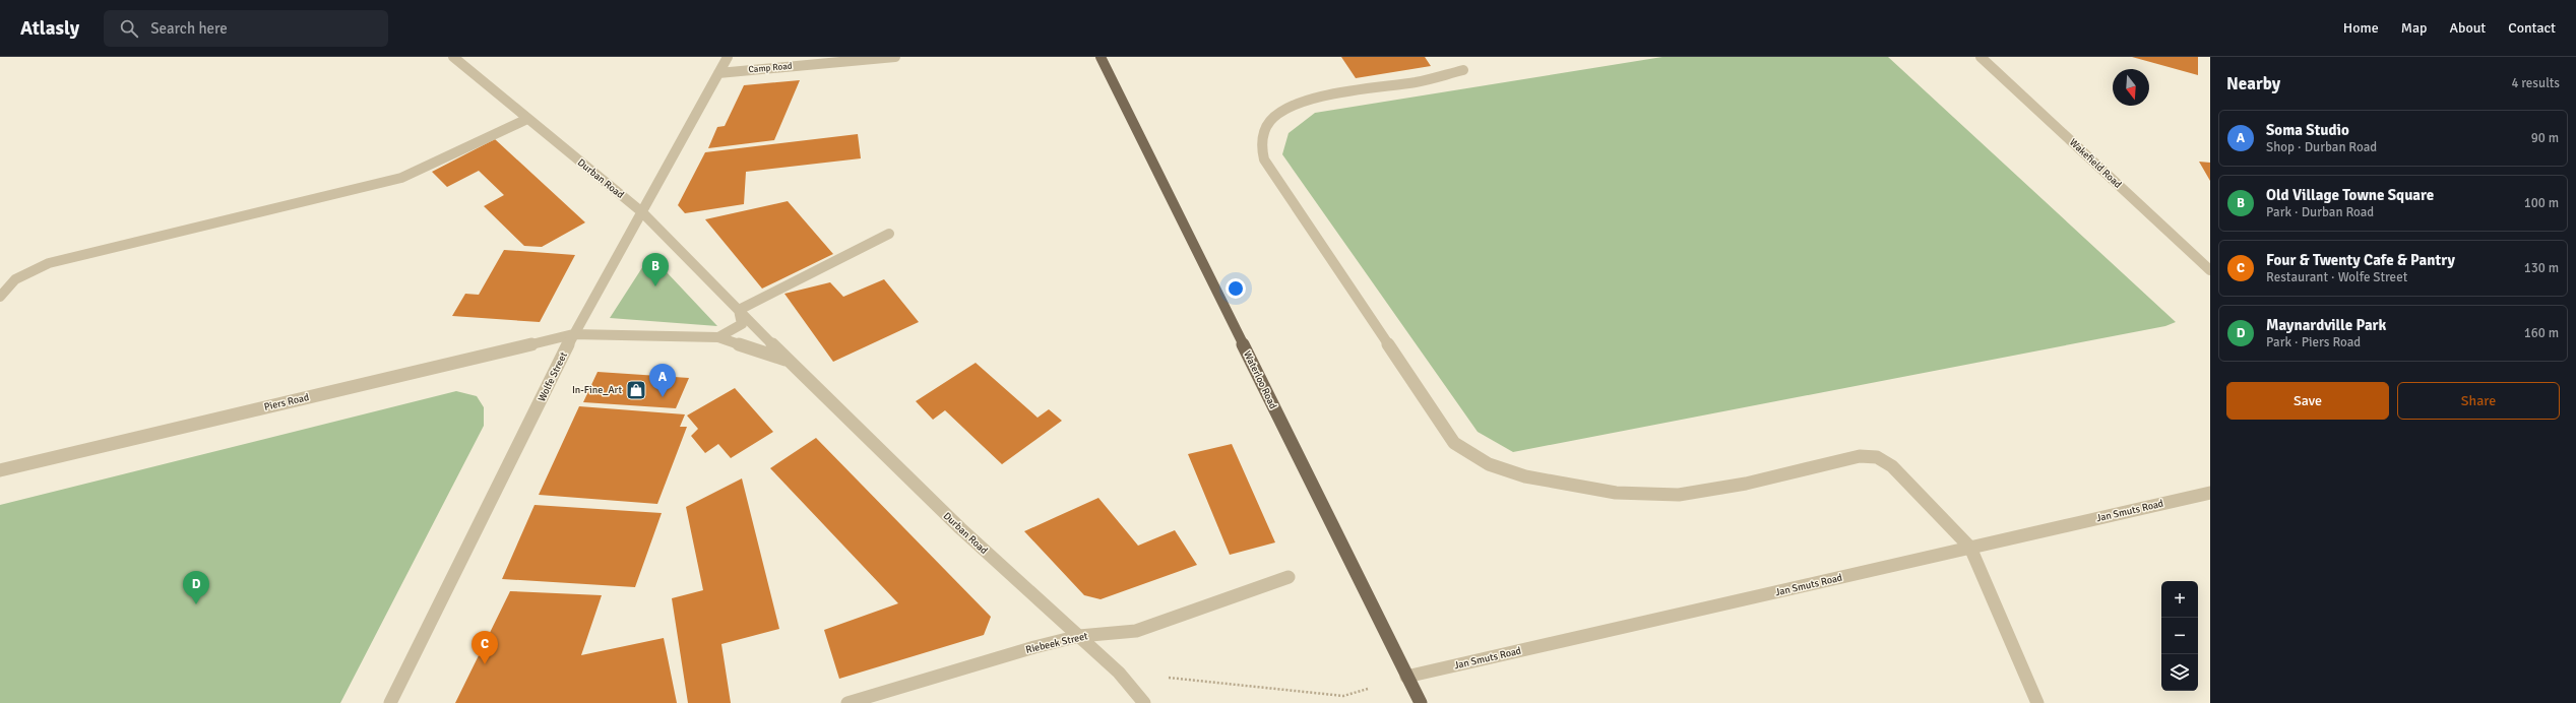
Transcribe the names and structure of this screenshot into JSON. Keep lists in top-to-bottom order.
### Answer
{
  "streets": {
    "main road": ["Waterloo Road"],
    "street": [
      "Camp Road",
      "Wakefield Road",
      "Durban Road",
      "Wolfe Street",
      "Piers Road",
      "Jan Smuts Road",
      "Riebeek Street"
    ]
  },
  "crossings": [
    ["Camp Road", "Wolfe Street"],
    ["Durban Road", "Wolfe Street"],
    ["Durban Road", "Piers Road"],
    ["Durban Road", "Riebeek Street"],
    ["Wolfe Street", "Piers Road"],
    ["Waterloo Road", "Jan Smuts Road"]
  ],
  "places": {
    "shop": ["In-Fine_Art"]
  },
  "north": "bottom",
  "page": {
    "header": "Atlasly",
    "search": "Search here",
    "nav": [
      "Home",
      "Map",
      "About",
      "Contact"
    ],
    "heading": ["Nearby", "4 results"],
    "list": [
      {
        "mark": "A",
        "name": "Soma Studio",
        "note": "Shop · Durban Road",
        "value": "90 m"
      },
      {
        "mark": "B",
        "name": "Old Village Towne Square",
        "note": "Park · Durban Road",
        "value": "100 m"
      },
      {
        "mark": "C",
        "name": "Four & Twenty Cafe & Pantry",
        "note": "Restaurant · Wolfe Street",
        "value": "130 m"
      },
      {
        "mark": "D",
        "name": "Maynardville Park",
        "note": "Park · Piers Road",
        "value": "160 m"
      }
    ],
    "pins": [
      "B",
      "A",
      "D",
      "C"
    ],
    "buttons": ["Save", "Share"],
    "map_buttons": ["+", "−"]
  }
}
